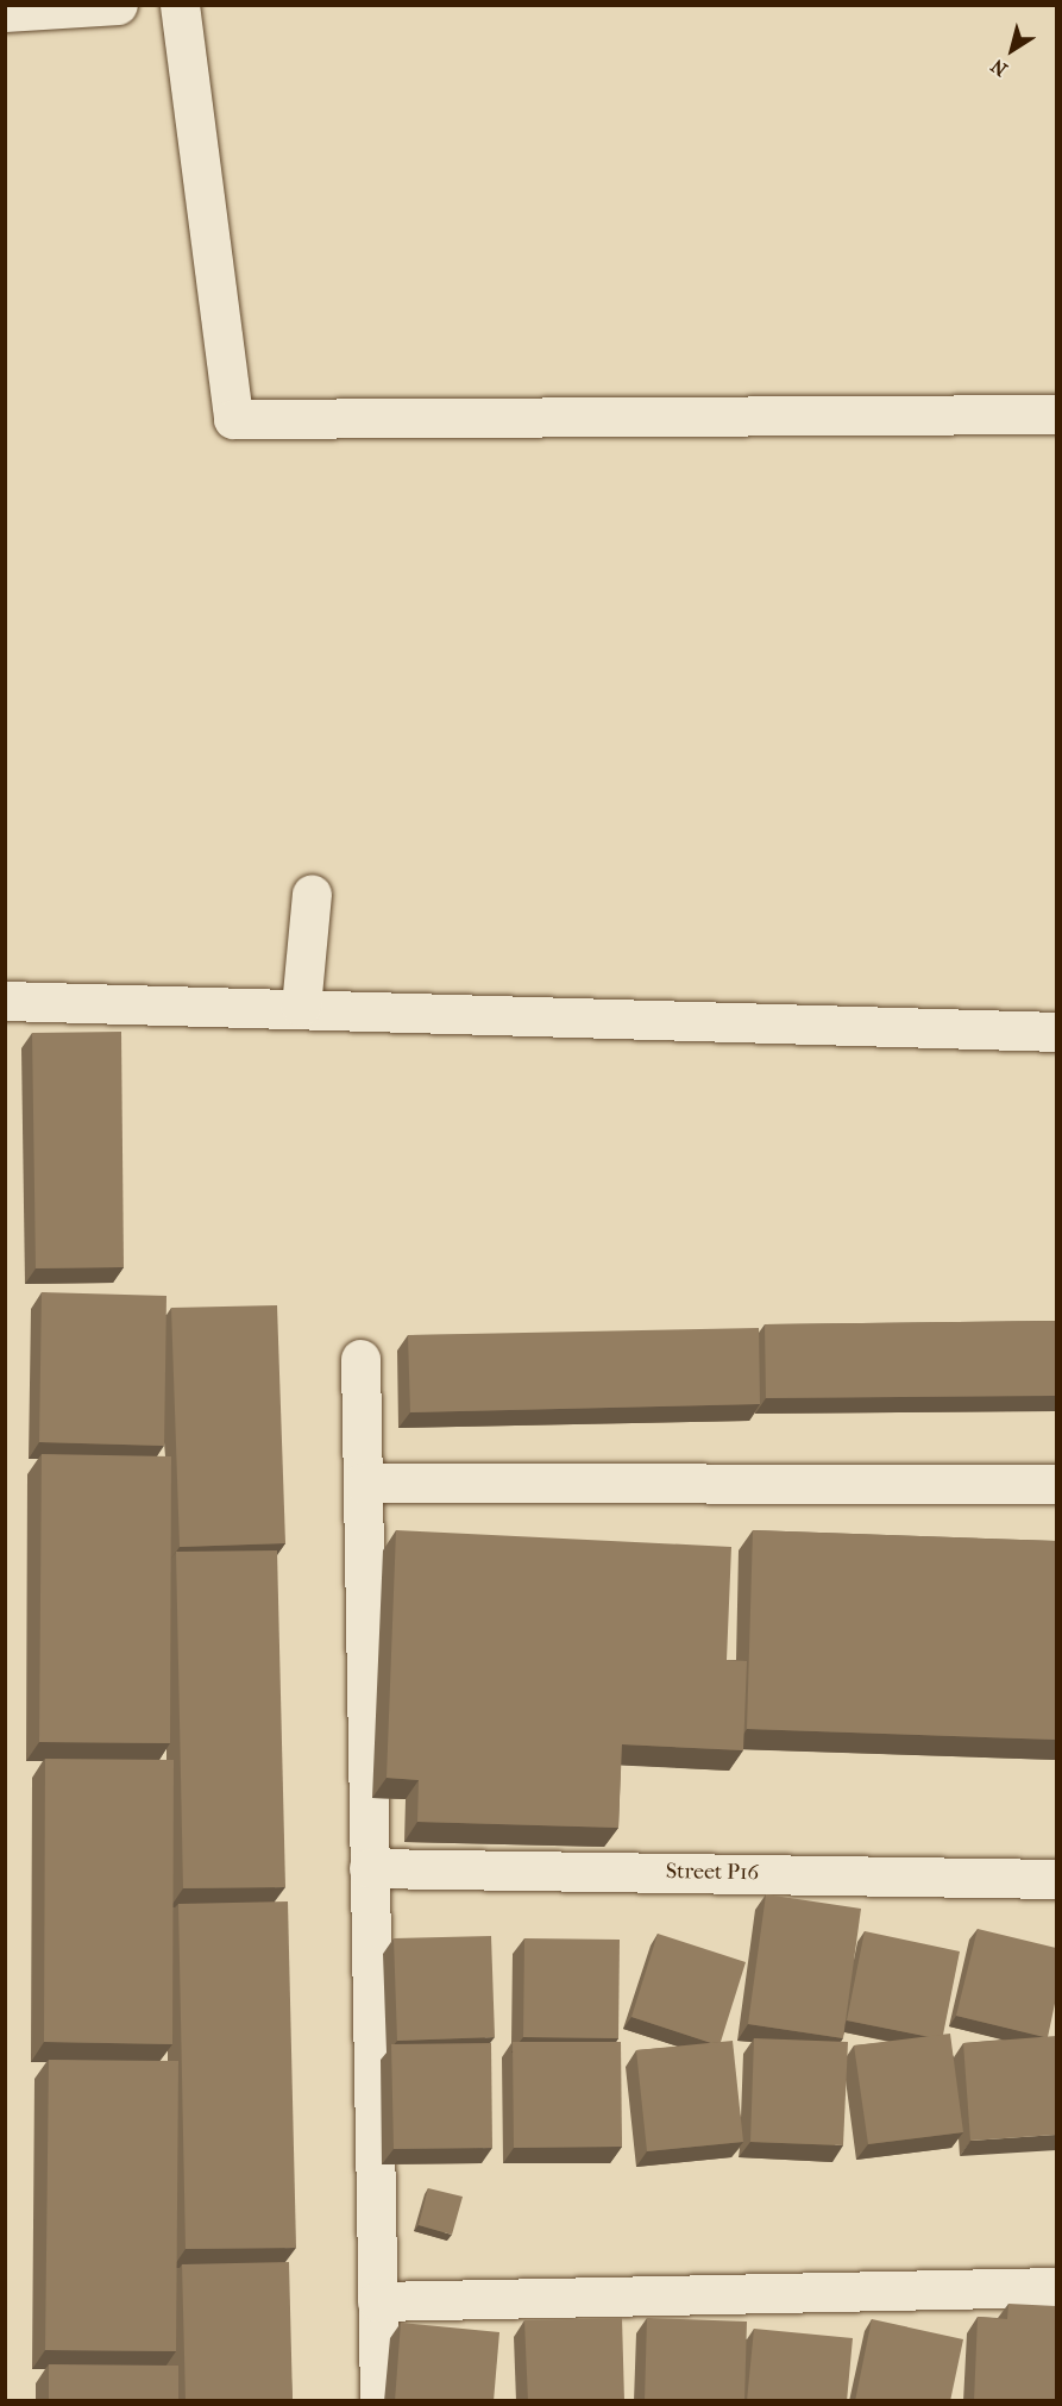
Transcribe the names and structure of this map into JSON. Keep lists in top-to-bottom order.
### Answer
{
  "streets": {
    "street": ["Street P16"]
  },
  "north": "bottom left"
}
